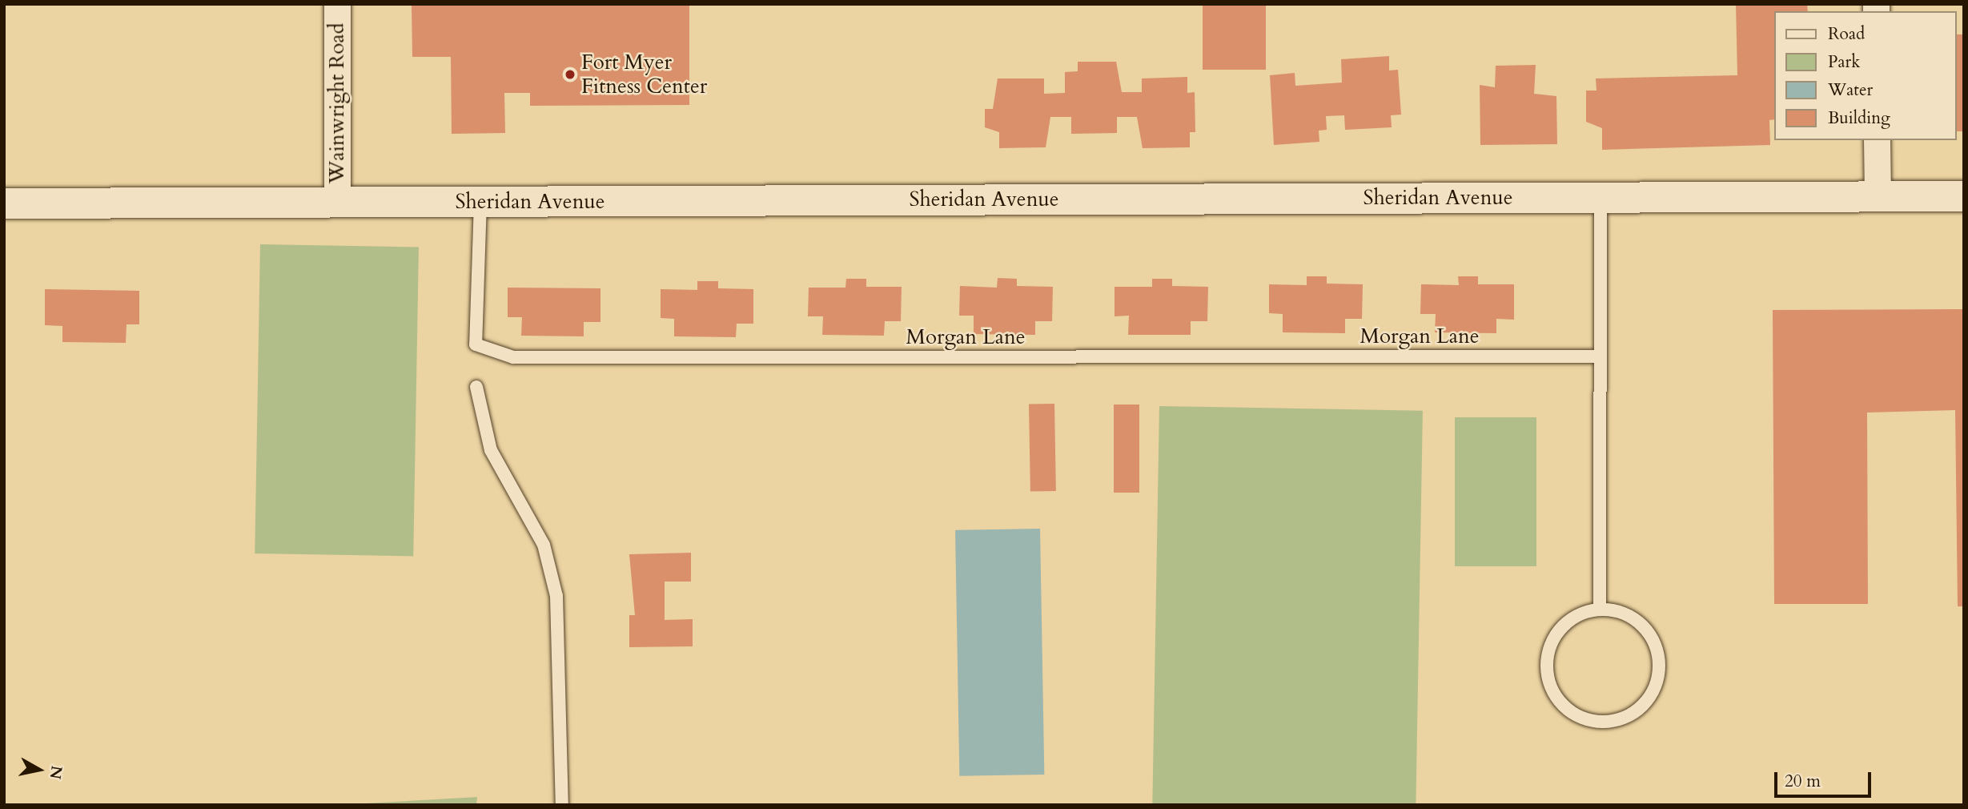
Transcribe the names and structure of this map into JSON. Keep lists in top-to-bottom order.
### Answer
{
  "streets": {
    "street": ["Wainwright Road", "Sheridan Avenue"],
    "lane": ["Morgan Lane"]
  },
  "crossings": [
    ["Wainwright Road", "Sheridan Avenue"],
    ["Sheridan Avenue", "Morgan Lane"]
  ],
  "places": ["Fort Myer Fitness Center"],
  "legend": [
    "Road",
    "Park",
    "Water",
    "Building"
  ],
  "scale_bar": "20 m",
  "north": "right"
}
